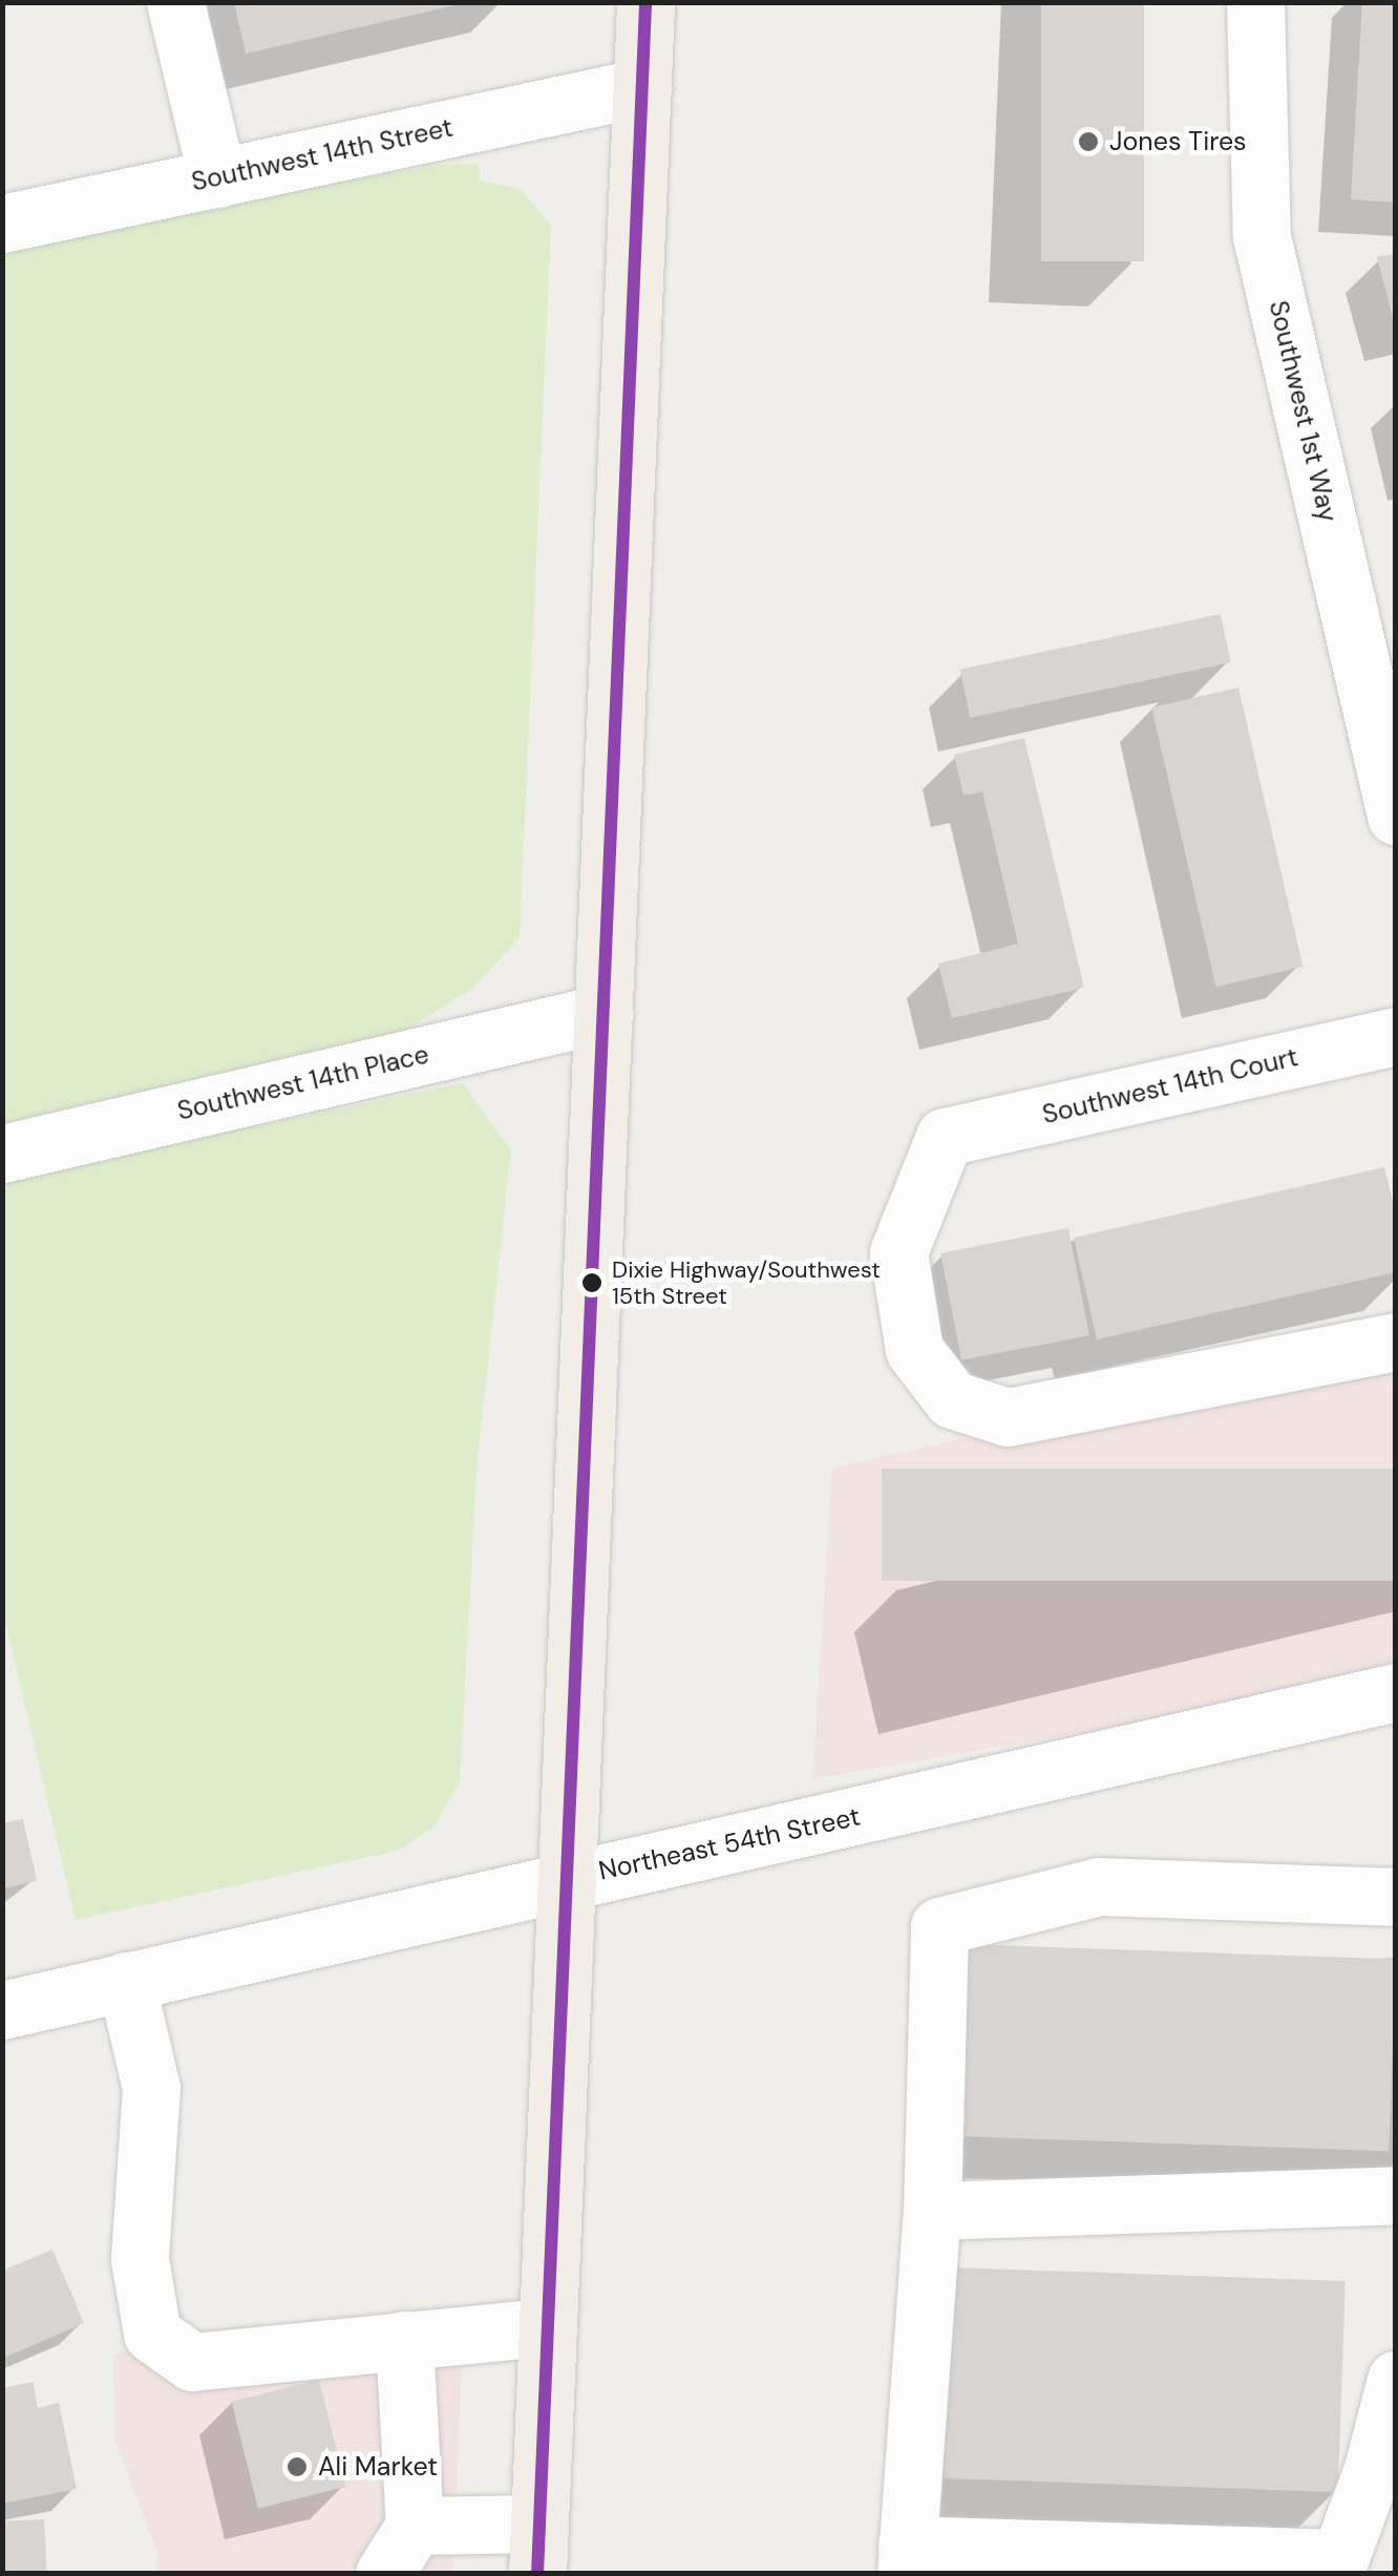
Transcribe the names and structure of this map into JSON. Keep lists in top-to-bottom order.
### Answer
{
  "streets": {
    "street": [
      "Southwest 14th Street",
      "Southwest 1st Way",
      "Southwest 14th Place",
      "Southwest 14th Court",
      "Northeast 54th Street"
    ]
  },
  "places": ["Jones Tires", "Dixie Highway/Southwest 15th Street", "Ali Market"]
}
